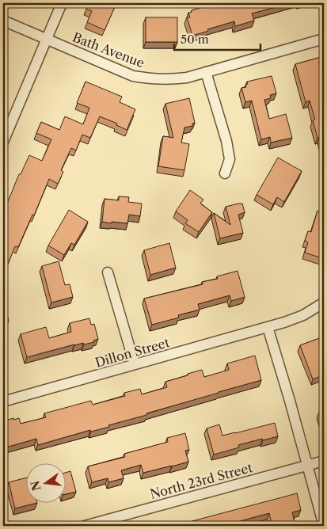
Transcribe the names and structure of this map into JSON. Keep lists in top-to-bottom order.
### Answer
{
  "streets": {
    "street": ["Bath Avenue", "Dillon Street", "North 23rd Street"]
  },
  "scale_bar": "50 m",
  "north": "left"
}
